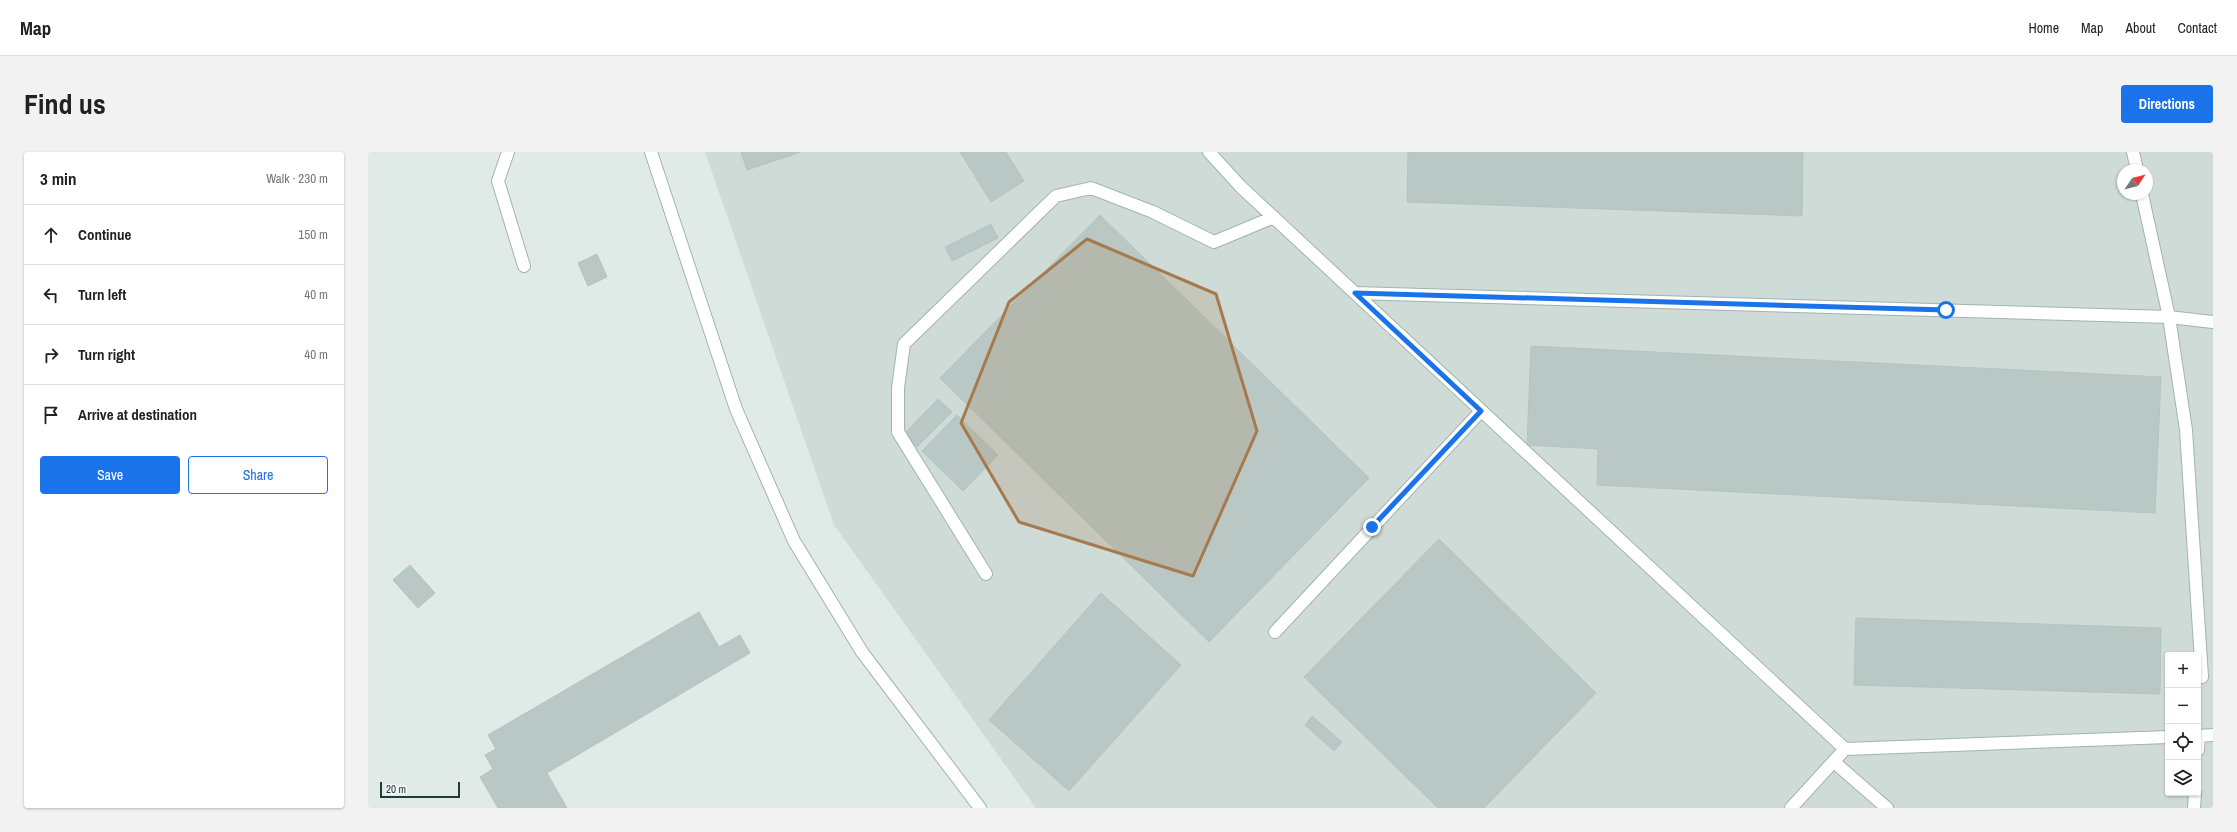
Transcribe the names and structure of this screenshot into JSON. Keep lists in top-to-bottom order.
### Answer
{
  "scale_bar": "20 m",
  "north": "top right",
  "page": {
    "header": "Map",
    "nav": [
      "Home",
      "Map",
      "About",
      "Contact"
    ],
    "title": "Find us",
    "buttons": [
      "Directions",
      ["Save", "Share"]
    ],
    "heading": ["3 min", "Walk · 230 m"],
    "list": [
      ["Continue", "150 m"],
      ["Turn left", "40 m"],
      ["Turn right", "40 m"],
      "Arrive at destination"
    ],
    "map_buttons": ["+", "−"],
    "scale": "20 m"
  }
}
